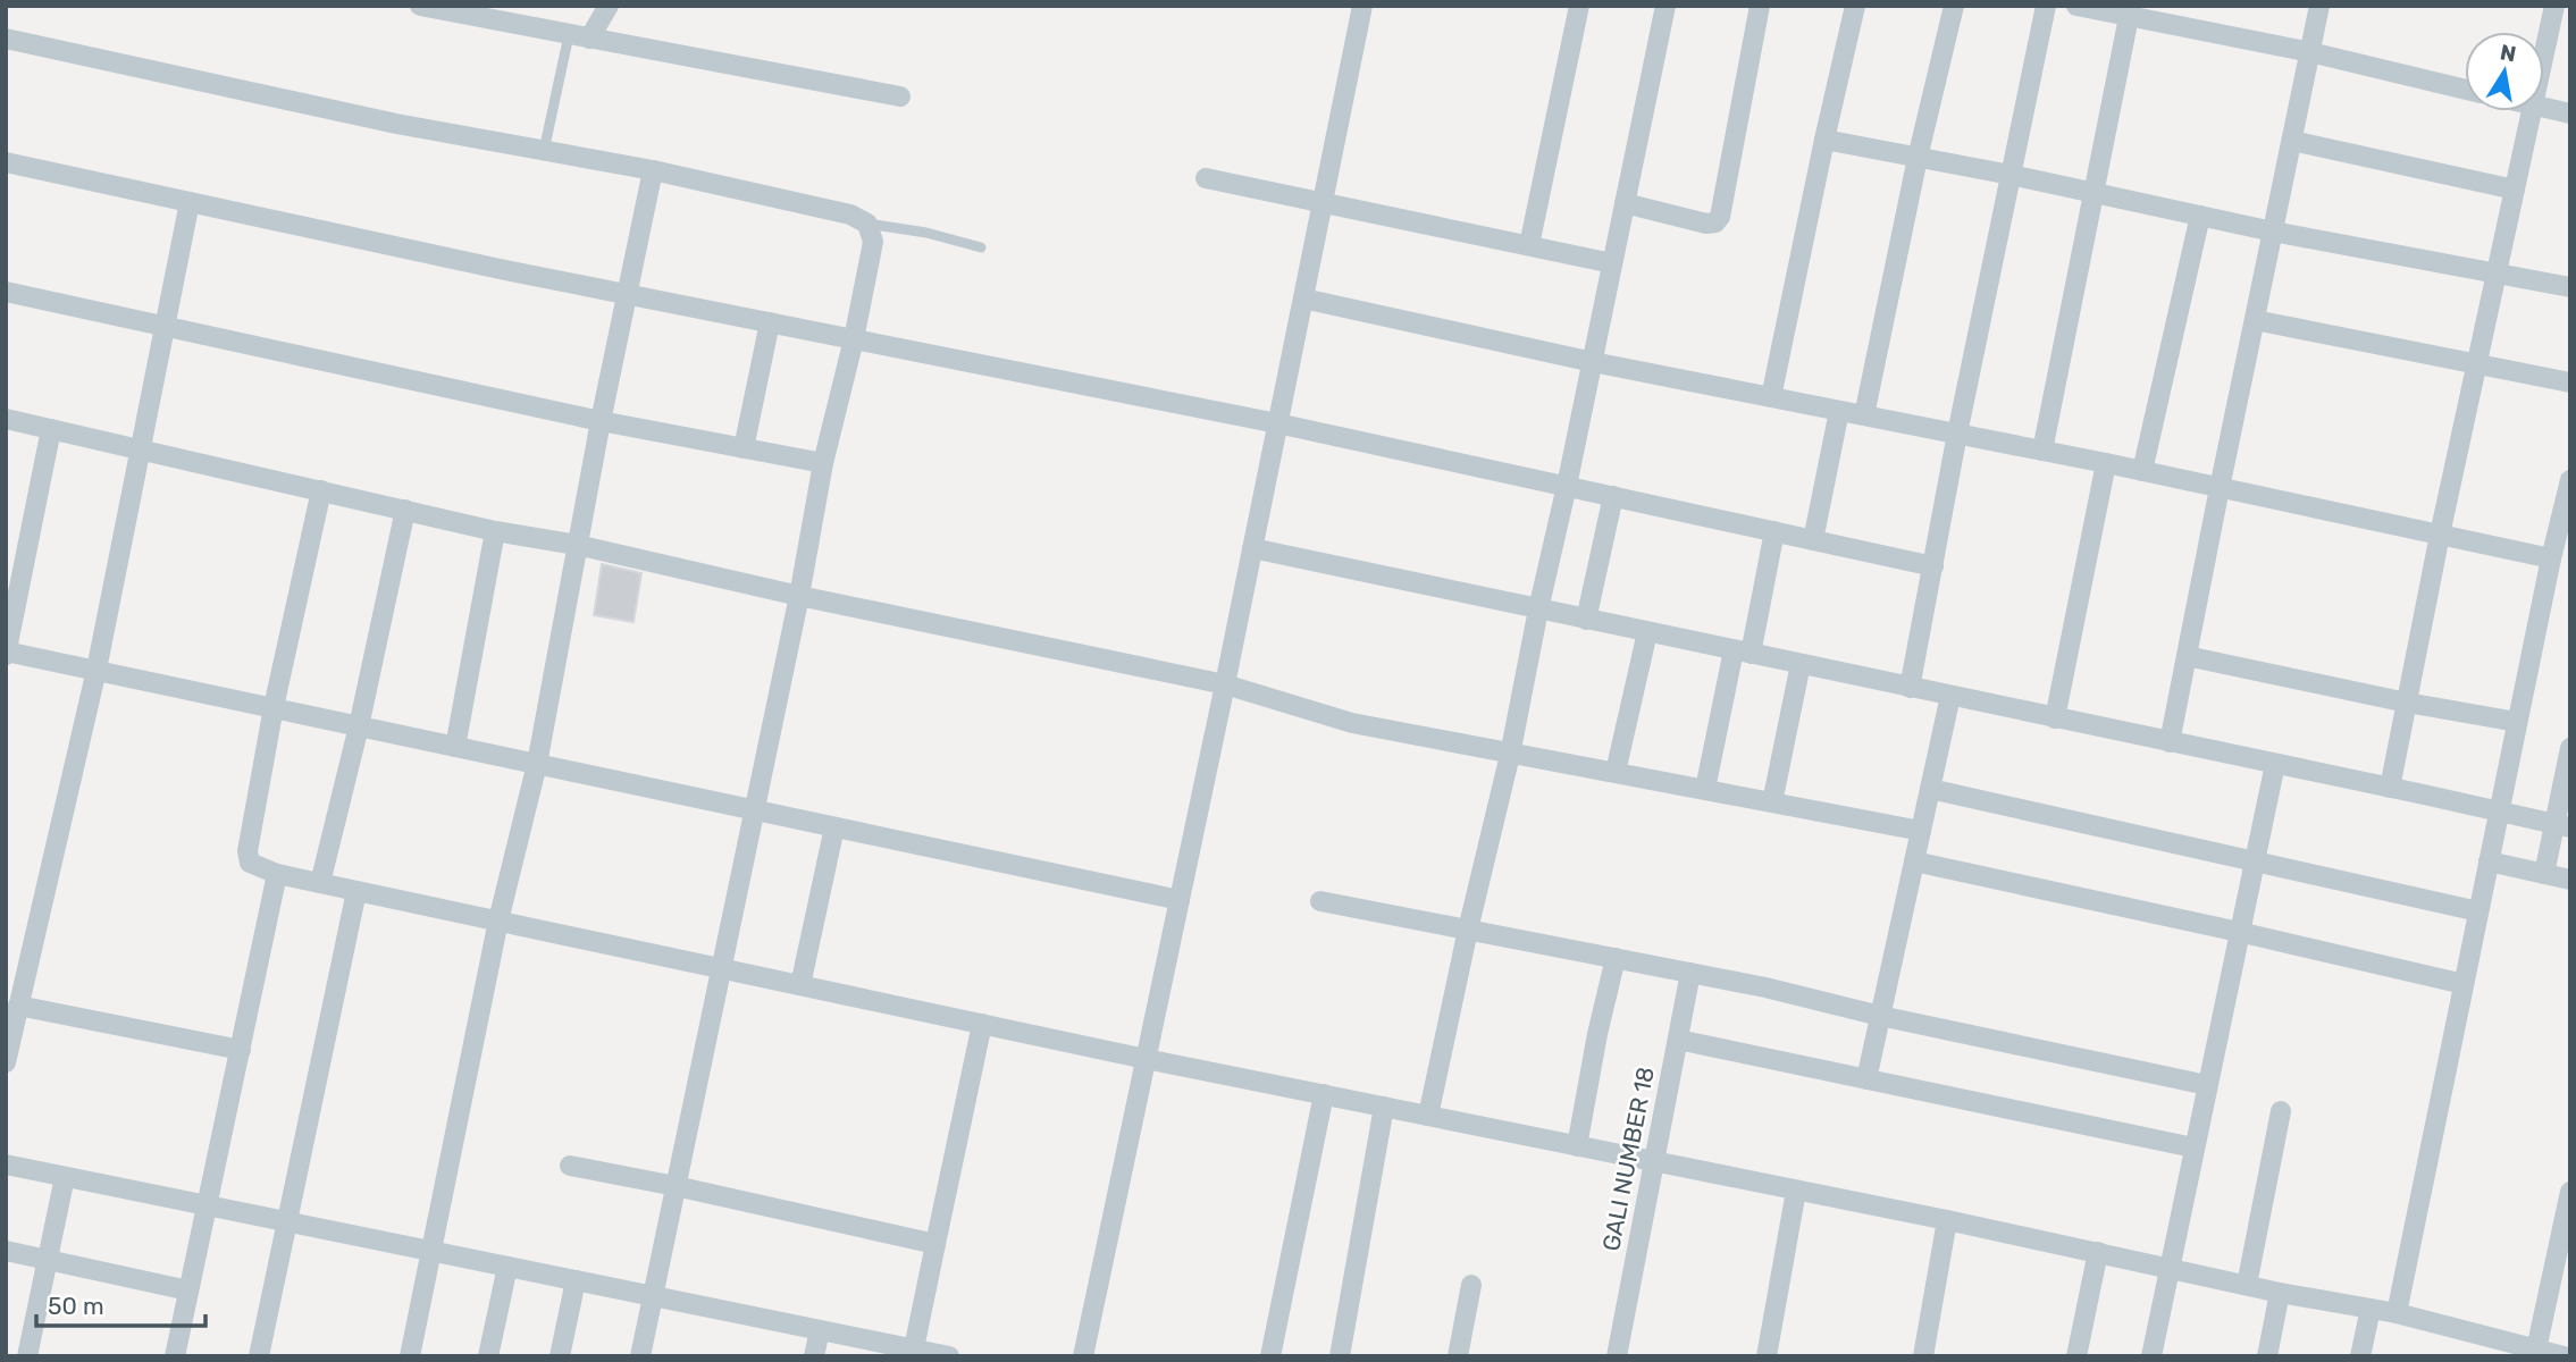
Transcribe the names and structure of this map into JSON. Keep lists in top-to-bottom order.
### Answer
{
  "streets": {
    "street": ["GALI NUMBER 18"]
  },
  "scale_bar": "50 m",
  "north": "top"
}
